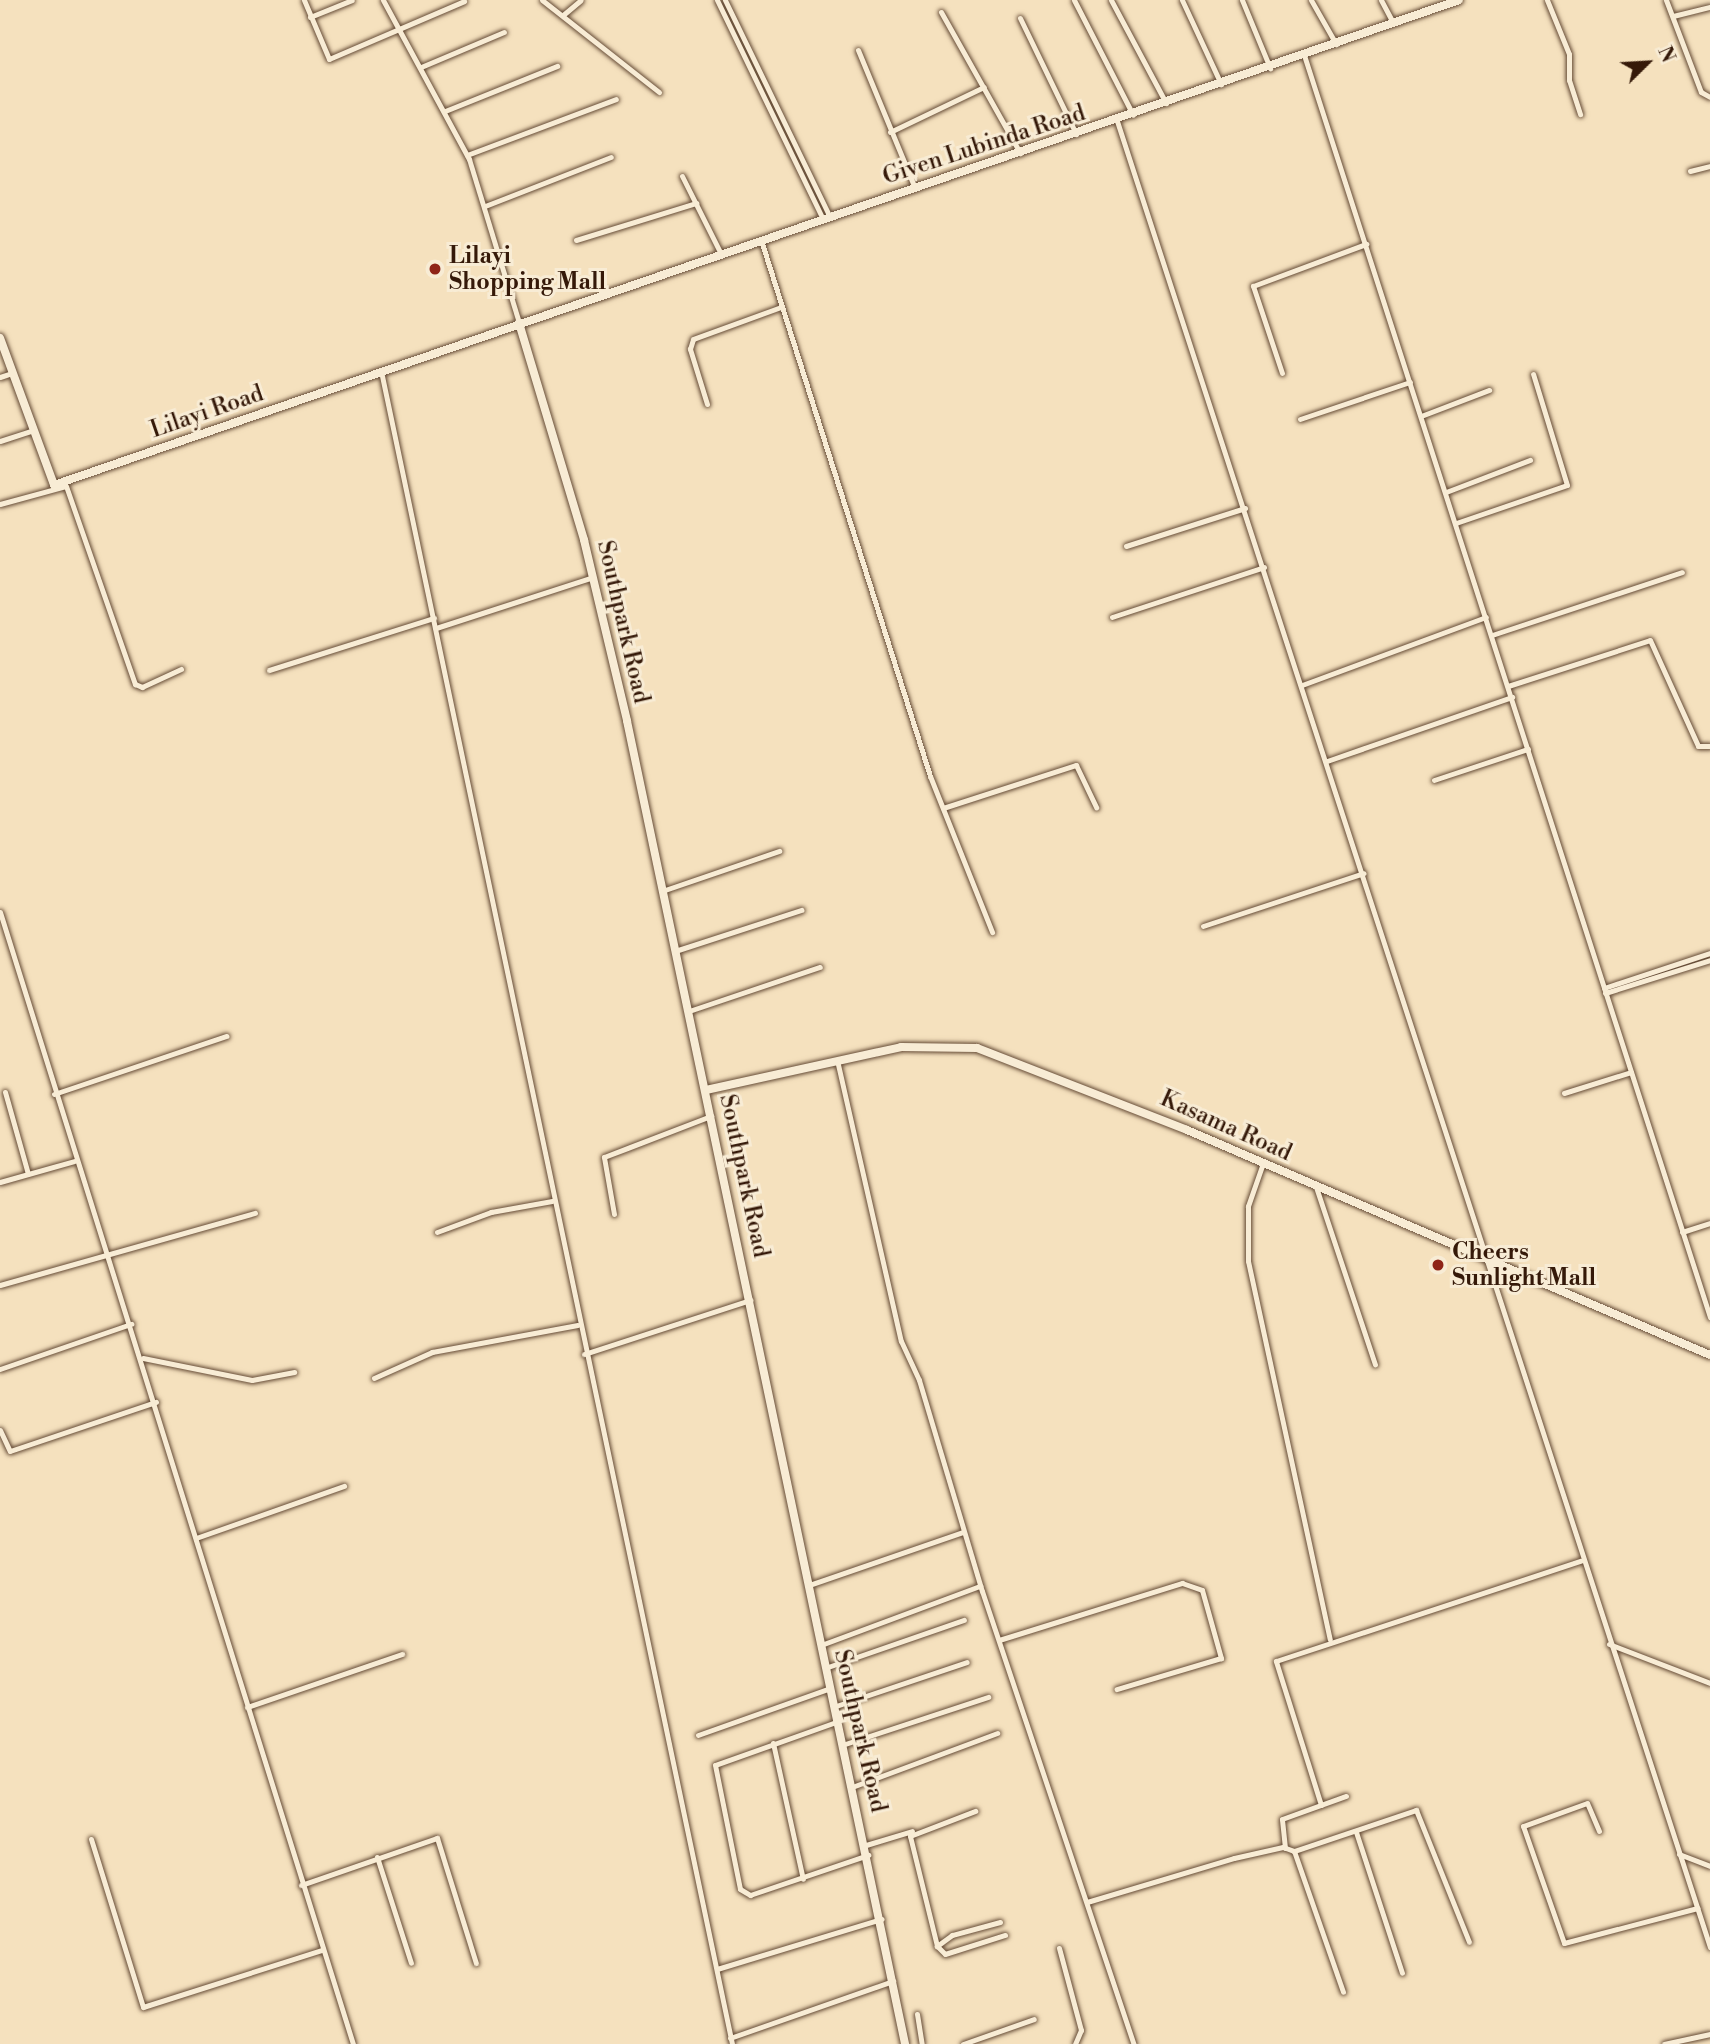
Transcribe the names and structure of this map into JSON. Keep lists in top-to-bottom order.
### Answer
{
  "streets": {
    "street": [
      "Given Lubinda Road",
      "Lilayi Road",
      "Southpark Road",
      "Kasama Road"
    ]
  },
  "crossings": [
    ["Given Lubinda Road", "Lilayi Road"],
    ["Given Lubinda Road", "Southpark Road"],
    ["Lilayi Road", "Southpark Road"],
    ["Southpark Road", "Kasama Road"]
  ],
  "places": ["Lilayi Shopping Mall", "Cheers Sunlight Mall"],
  "north": "top right"
}
